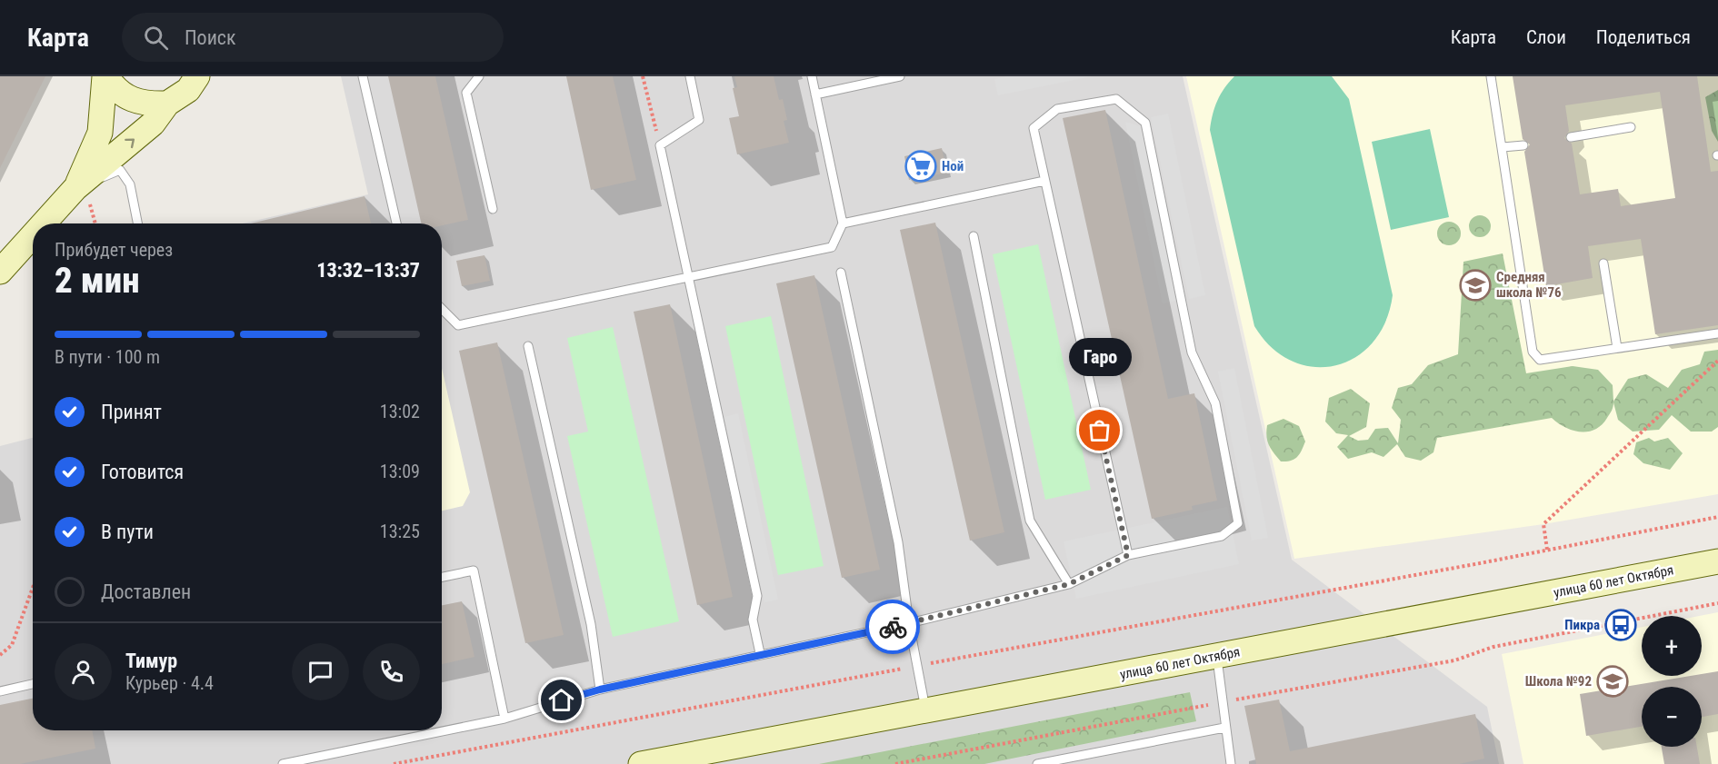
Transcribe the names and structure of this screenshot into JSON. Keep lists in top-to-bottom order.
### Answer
{
  "streets": {
    "main road": ["улица 60 лет Октября"]
  },
  "places": {
    "supermarket": ["Ной"],
    "school or university": ["Средняя школа №76", "Школа №92"],
    "other": ["Гаро"],
    "bus stop": ["Пикра"]
  },
  "page": {
    "header": "Карта",
    "search": "Поиск",
    "nav": ["Карта", "Слои", "Поделиться"],
    "heading": ["2 мин", "Прибудет через", "13:32–13:37"],
    "panel": ["Тимур", "Курьер · 4.4"],
    "bar": "В пути · 100 m",
    "bubble": "Гаро",
    "list": [
      ["Принят", "13:02"],
      ["Готовится", "13:09"],
      ["В пути", "13:25"],
      "Доставлен"
    ],
    "map_buttons": ["+", "−"]
  }
}
